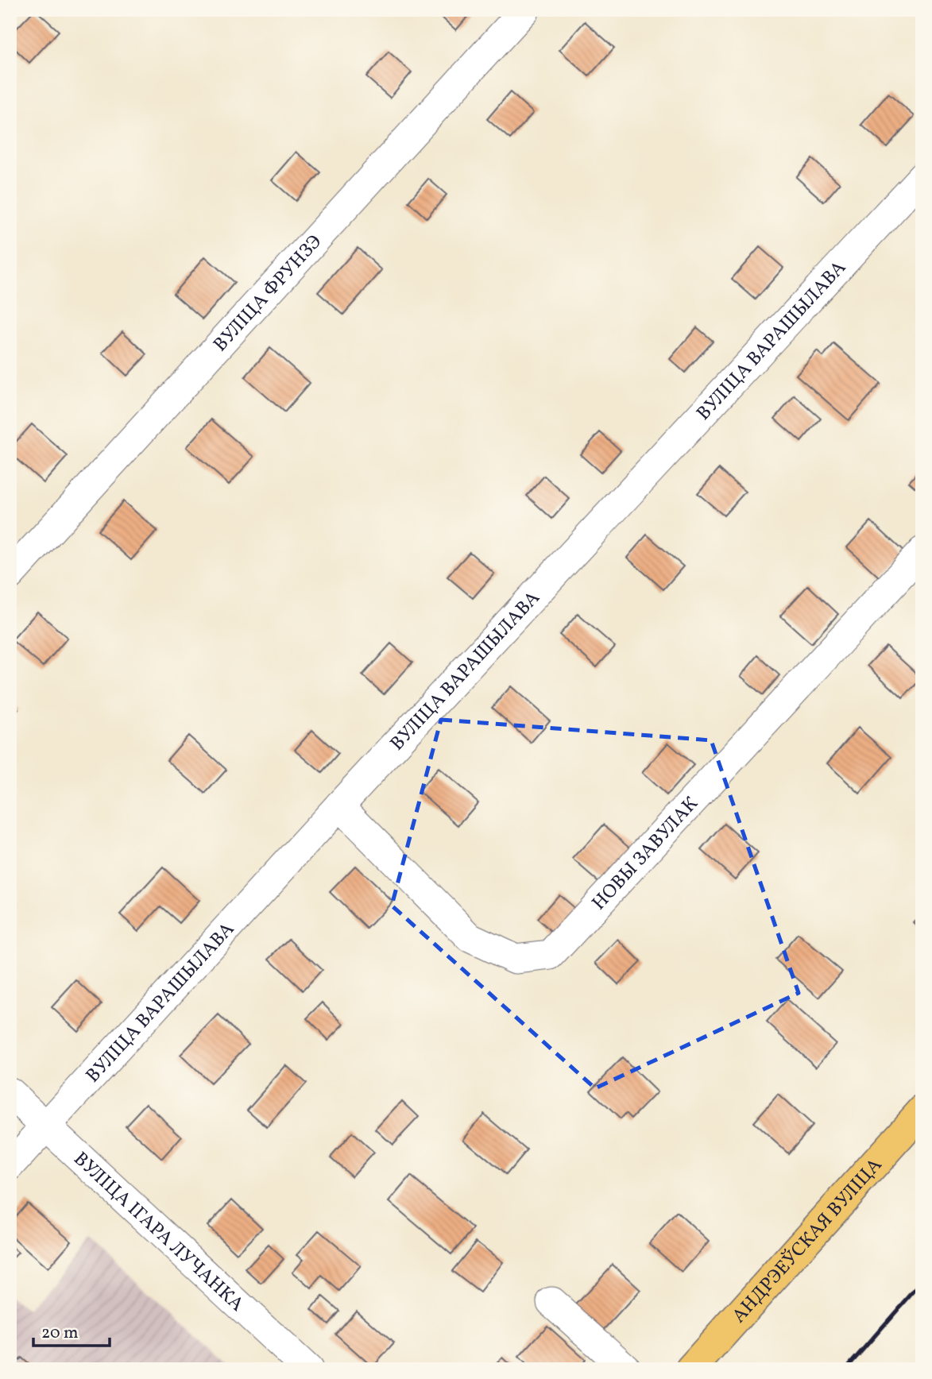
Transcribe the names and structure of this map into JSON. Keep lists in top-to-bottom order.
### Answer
{
  "streets": {
    "main road": ["АНДРЭЕЎСКАЯ ВУЛІЦА"],
    "street": [
      "ВУЛІЦА ФРУНЗЭ",
      "ВУЛІЦА ВАРАШЫЛАВА",
      "НОВЫ ЗАВУЛАК",
      "ВУЛІЦА ІГАРА ЛУЧАНКА"
    ]
  },
  "crossings": [
    ["ВУЛІЦА ВАРАШЫЛАВА", "НОВЫ ЗАВУЛАК"],
    ["ВУЛІЦА ВАРАШЫЛАВА", "ВУЛІЦА ІГАРА ЛУЧАНКА"]
  ],
  "scale_bar": "20 m"
}
